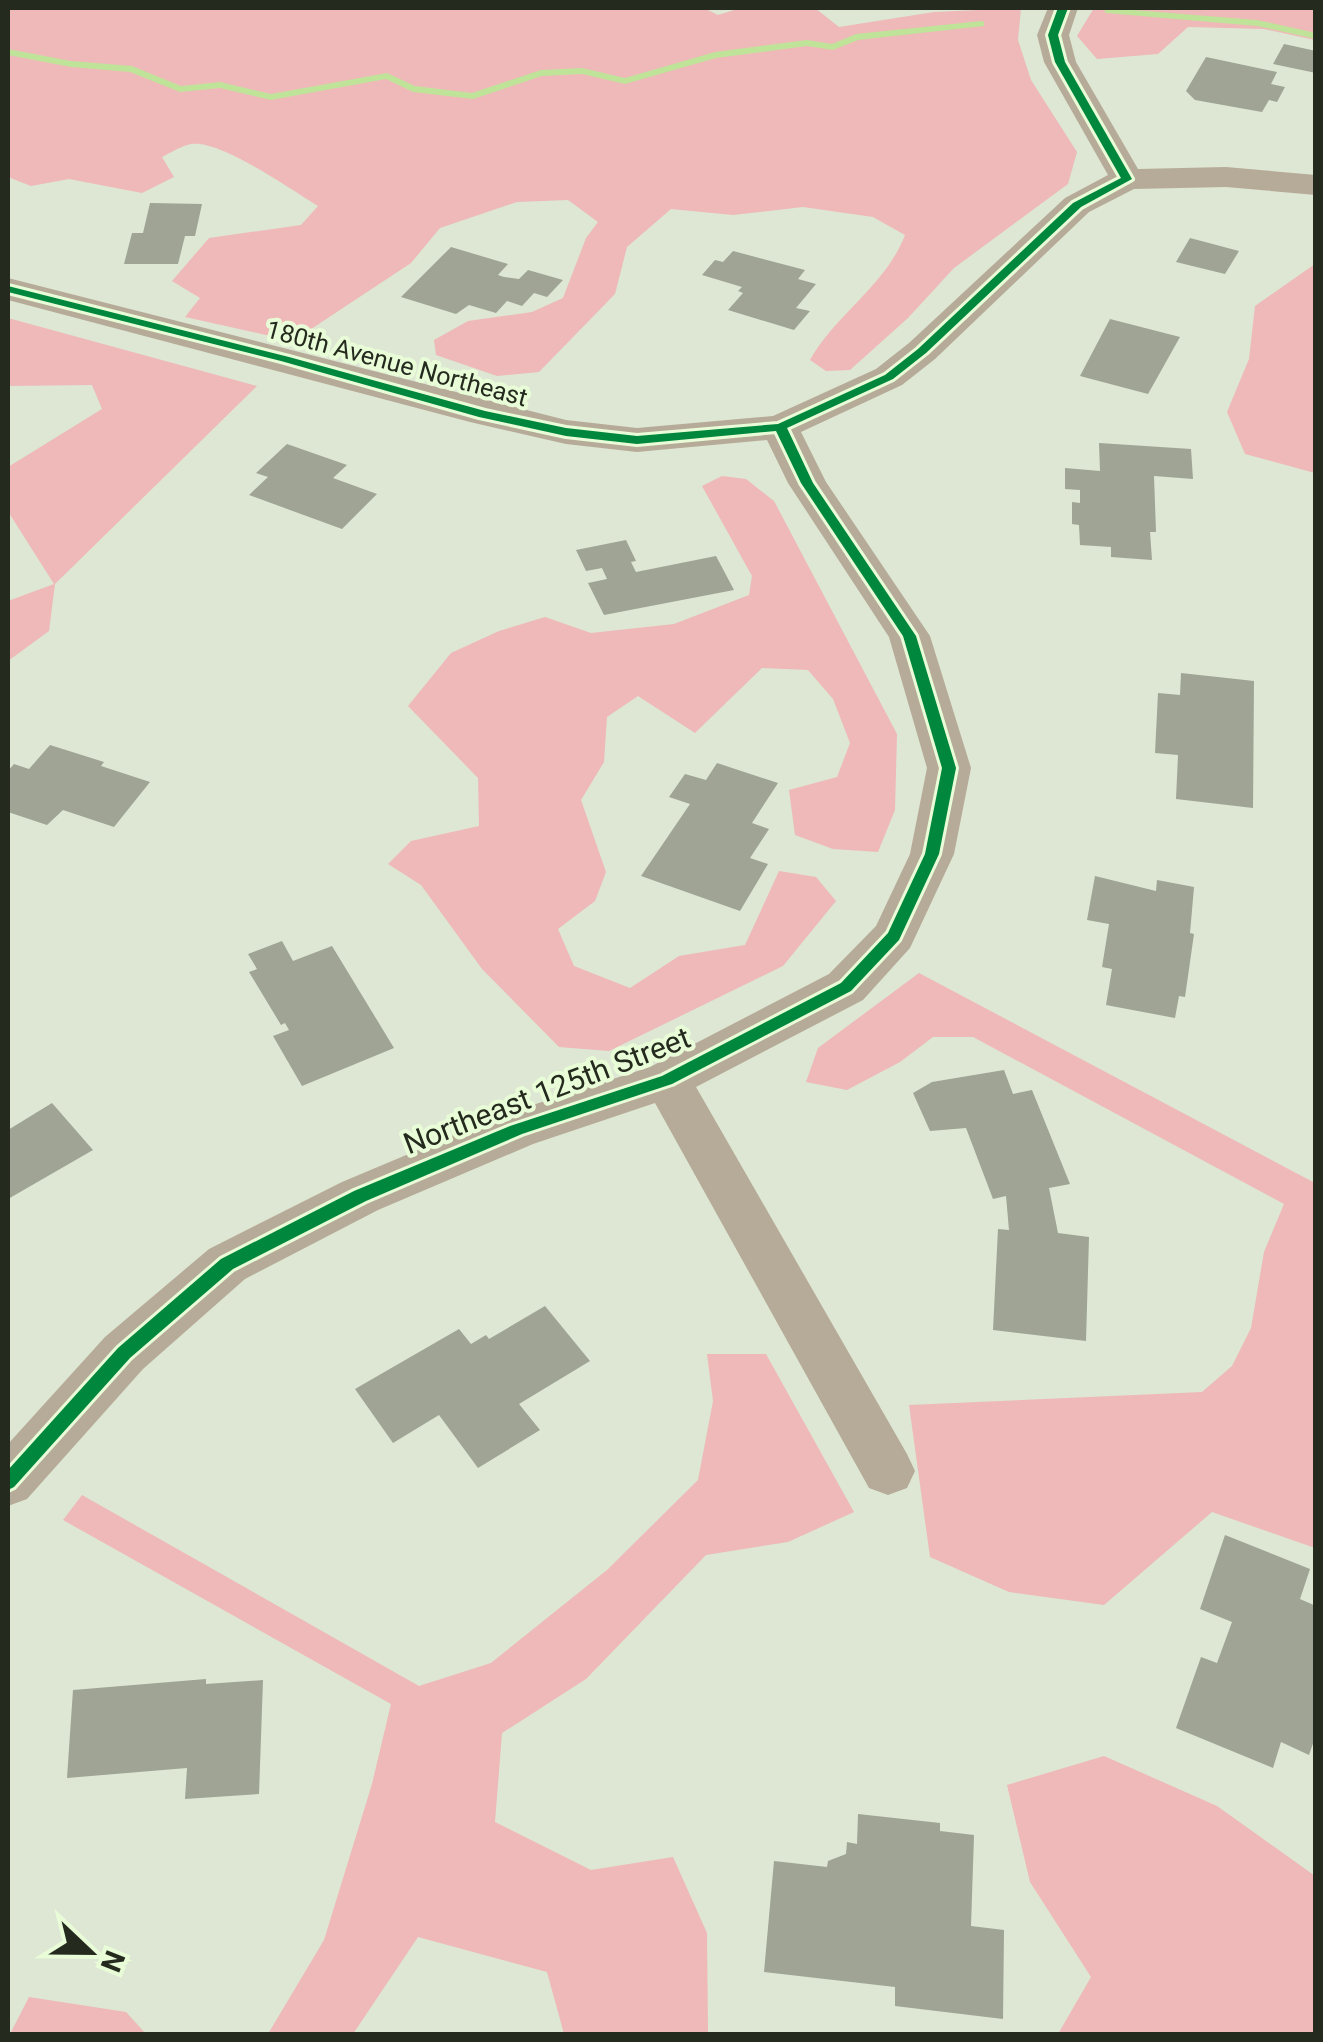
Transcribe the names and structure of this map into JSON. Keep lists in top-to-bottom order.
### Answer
{
  "streets": {
    "street": ["180th Avenue Northeast", "Northeast 125th Street"]
  },
  "crossings": [
    ["180th Avenue Northeast", "Northeast 125th Street"]
  ],
  "north": "right"
}
